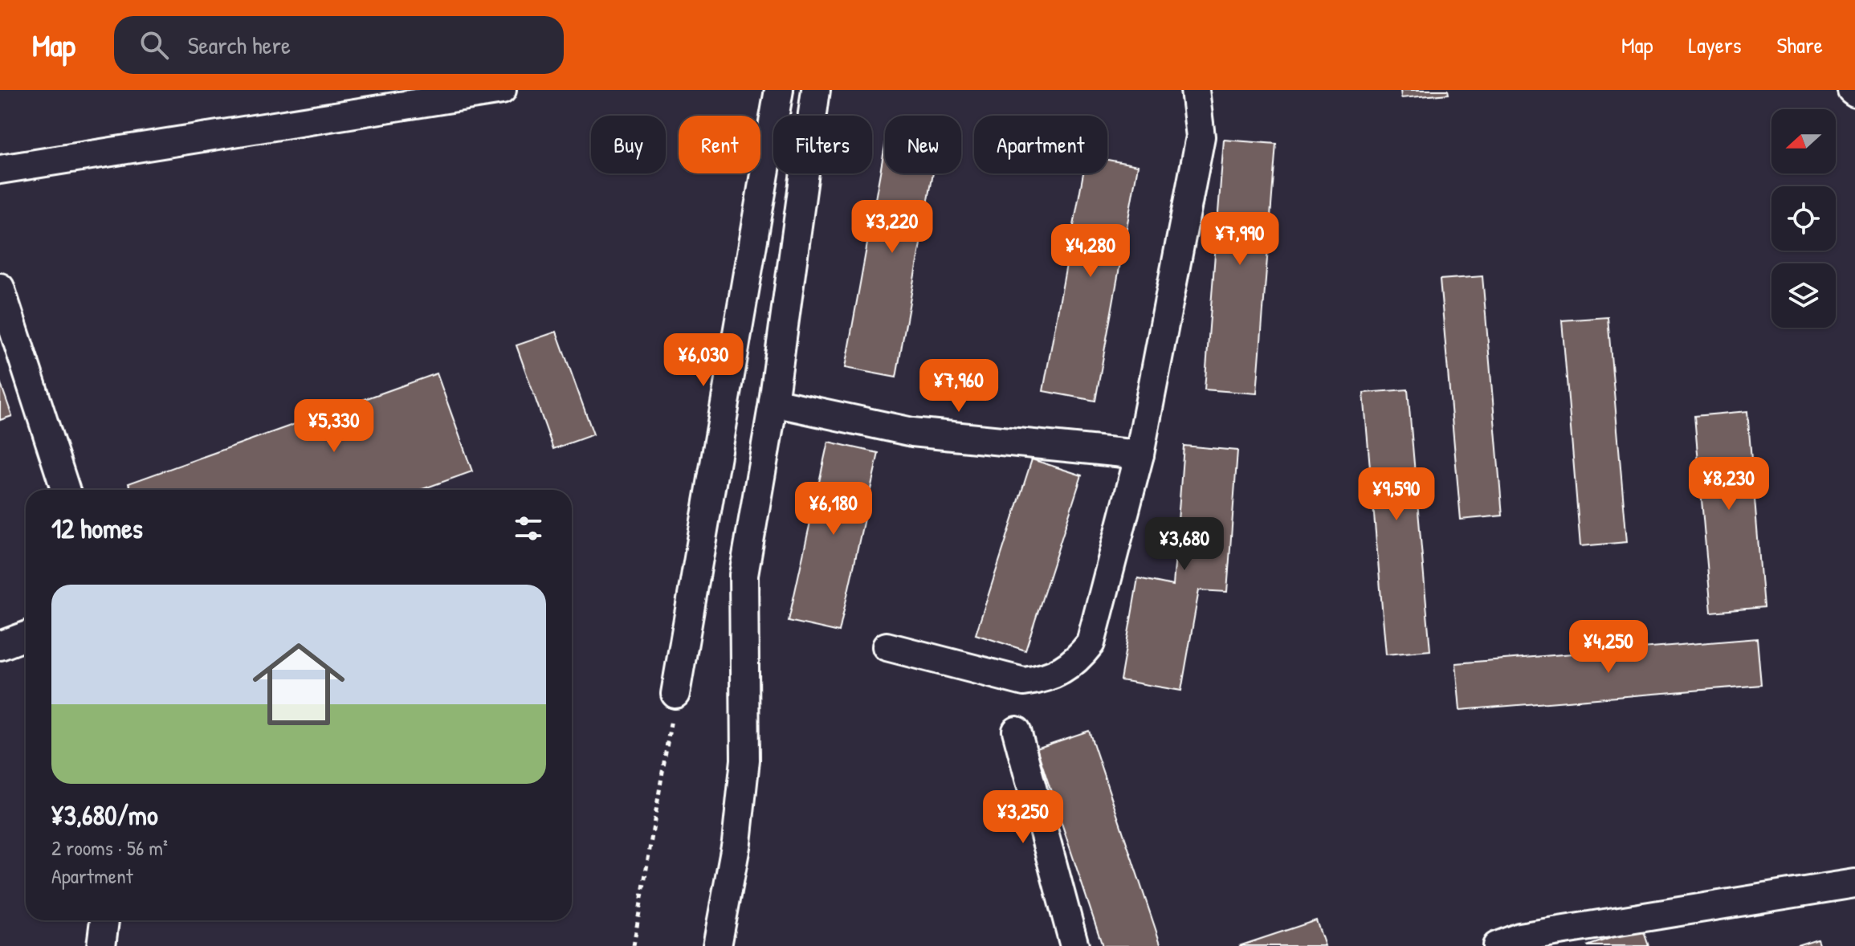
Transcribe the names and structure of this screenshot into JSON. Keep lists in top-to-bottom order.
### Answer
{
  "north": "left",
  "page": {
    "header": "Map",
    "search": "Search here",
    "nav": ["Map", "Layers", "Share"],
    "chip": [
      "Buy",
      "Rent",
      "Filters",
      "New",
      "Apartment"
    ],
    "price": [
      "¥3,220",
      "¥7,990",
      "¥4,280",
      "¥6,030",
      "¥7,960",
      "¥5,330",
      "¥8,230",
      "¥9,590",
      "¥6,180",
      "¥3,680",
      "¥4,250",
      "¥3,250"
    ],
    "heading": "12 homes",
    "list": [
      {
        "name": "¥3,680/mo",
        "note": "2 rooms · 56 m² · Apartment"
      }
    ]
  }
}
